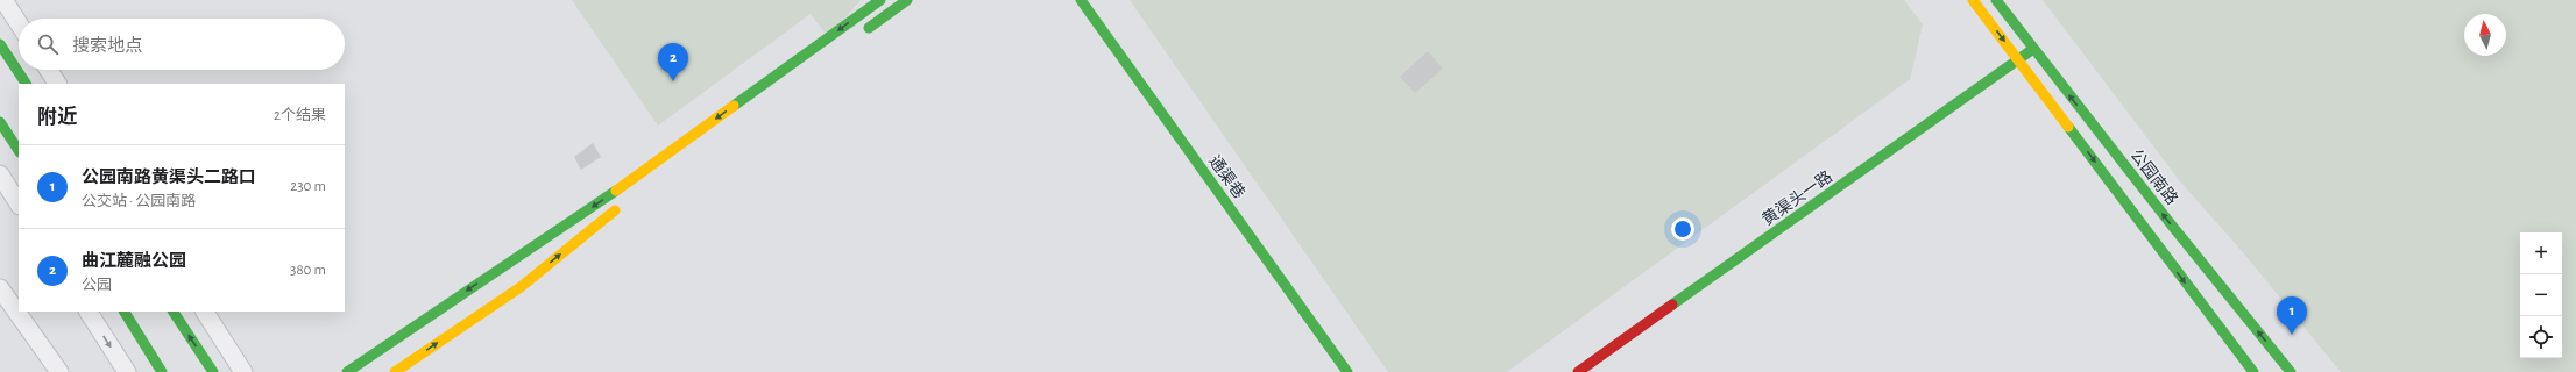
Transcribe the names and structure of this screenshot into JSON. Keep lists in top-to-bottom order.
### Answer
{
  "streets": {
    "street": ["通渠巷", "公园南路", "黄渠头一路"]
  },
  "crossings": [
    ["公园南路", "黄渠头一路"]
  ],
  "north": "top",
  "page": {
    "search": "搜索地点",
    "pins": ["2", "1"],
    "heading": ["附近", "2个结果"],
    "list": [
      {
        "mark": "1",
        "name": "公园南路黄渠头二路口",
        "note": "公交站 · 公园南路",
        "value": "230 m"
      },
      {
        "mark": "2",
        "name": "曲江麓融公园",
        "note": "公园",
        "value": "380 m"
      }
    ],
    "map_buttons": ["+", "−"]
  }
}
